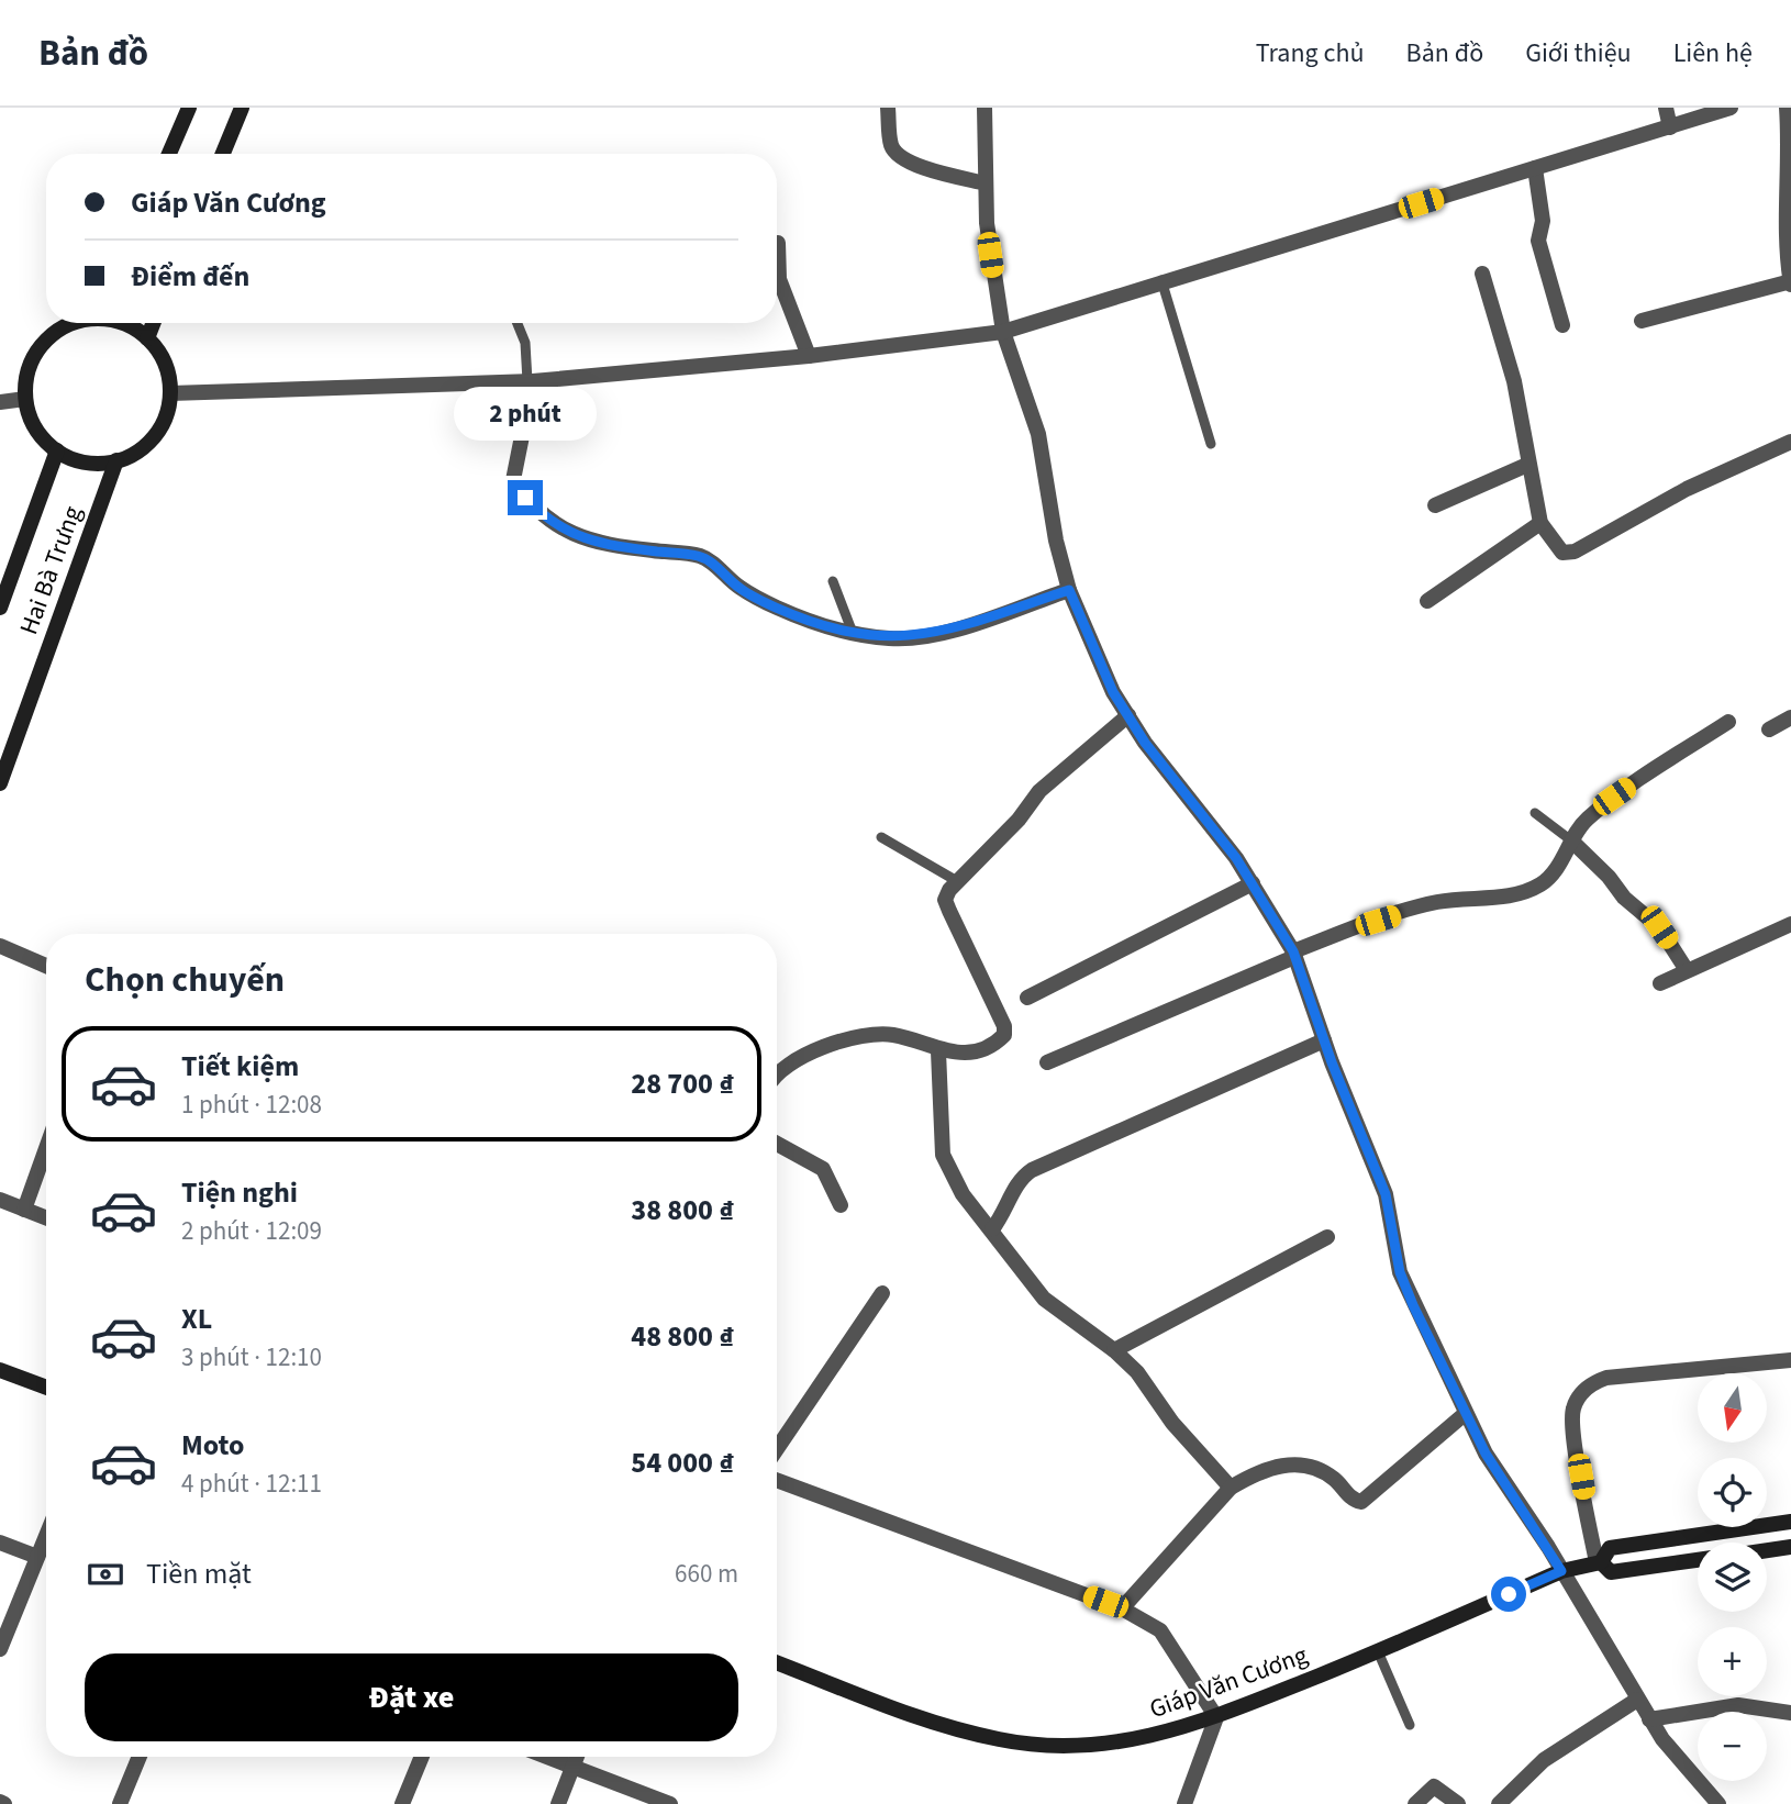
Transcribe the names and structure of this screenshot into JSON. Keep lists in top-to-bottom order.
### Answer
{
  "streets": {
    "street": ["Hai Bà Trưng", "Giáp Văn Cương"]
  },
  "north": "bottom",
  "page": {
    "header": "Bản đồ",
    "nav": [
      "Trang chủ",
      "Bản đồ",
      "Giới thiệu",
      "Liên hệ"
    ],
    "banner": ["Giáp Văn Cương", "Điểm đến"],
    "bubble": "2 phút",
    "heading": "Chọn chuyến",
    "list": [
      {
        "name": "Tiết kiệm",
        "note": "1 phút · 12:08",
        "value": "28 700 ₫"
      },
      {
        "name": "Tiện nghi",
        "note": "2 phút · 12:09",
        "value": "38 800 ₫"
      },
      {
        "name": "XL",
        "note": "3 phút · 12:10",
        "value": "48 800 ₫"
      },
      {
        "name": "Moto",
        "note": "4 phút · 12:11",
        "value": "54 000 ₫"
      }
    ],
    "map_buttons": ["+", "−"],
    "pay": ["Tiền mặt", "660 m"],
    "buttons": "Đặt xe"
  }
}
